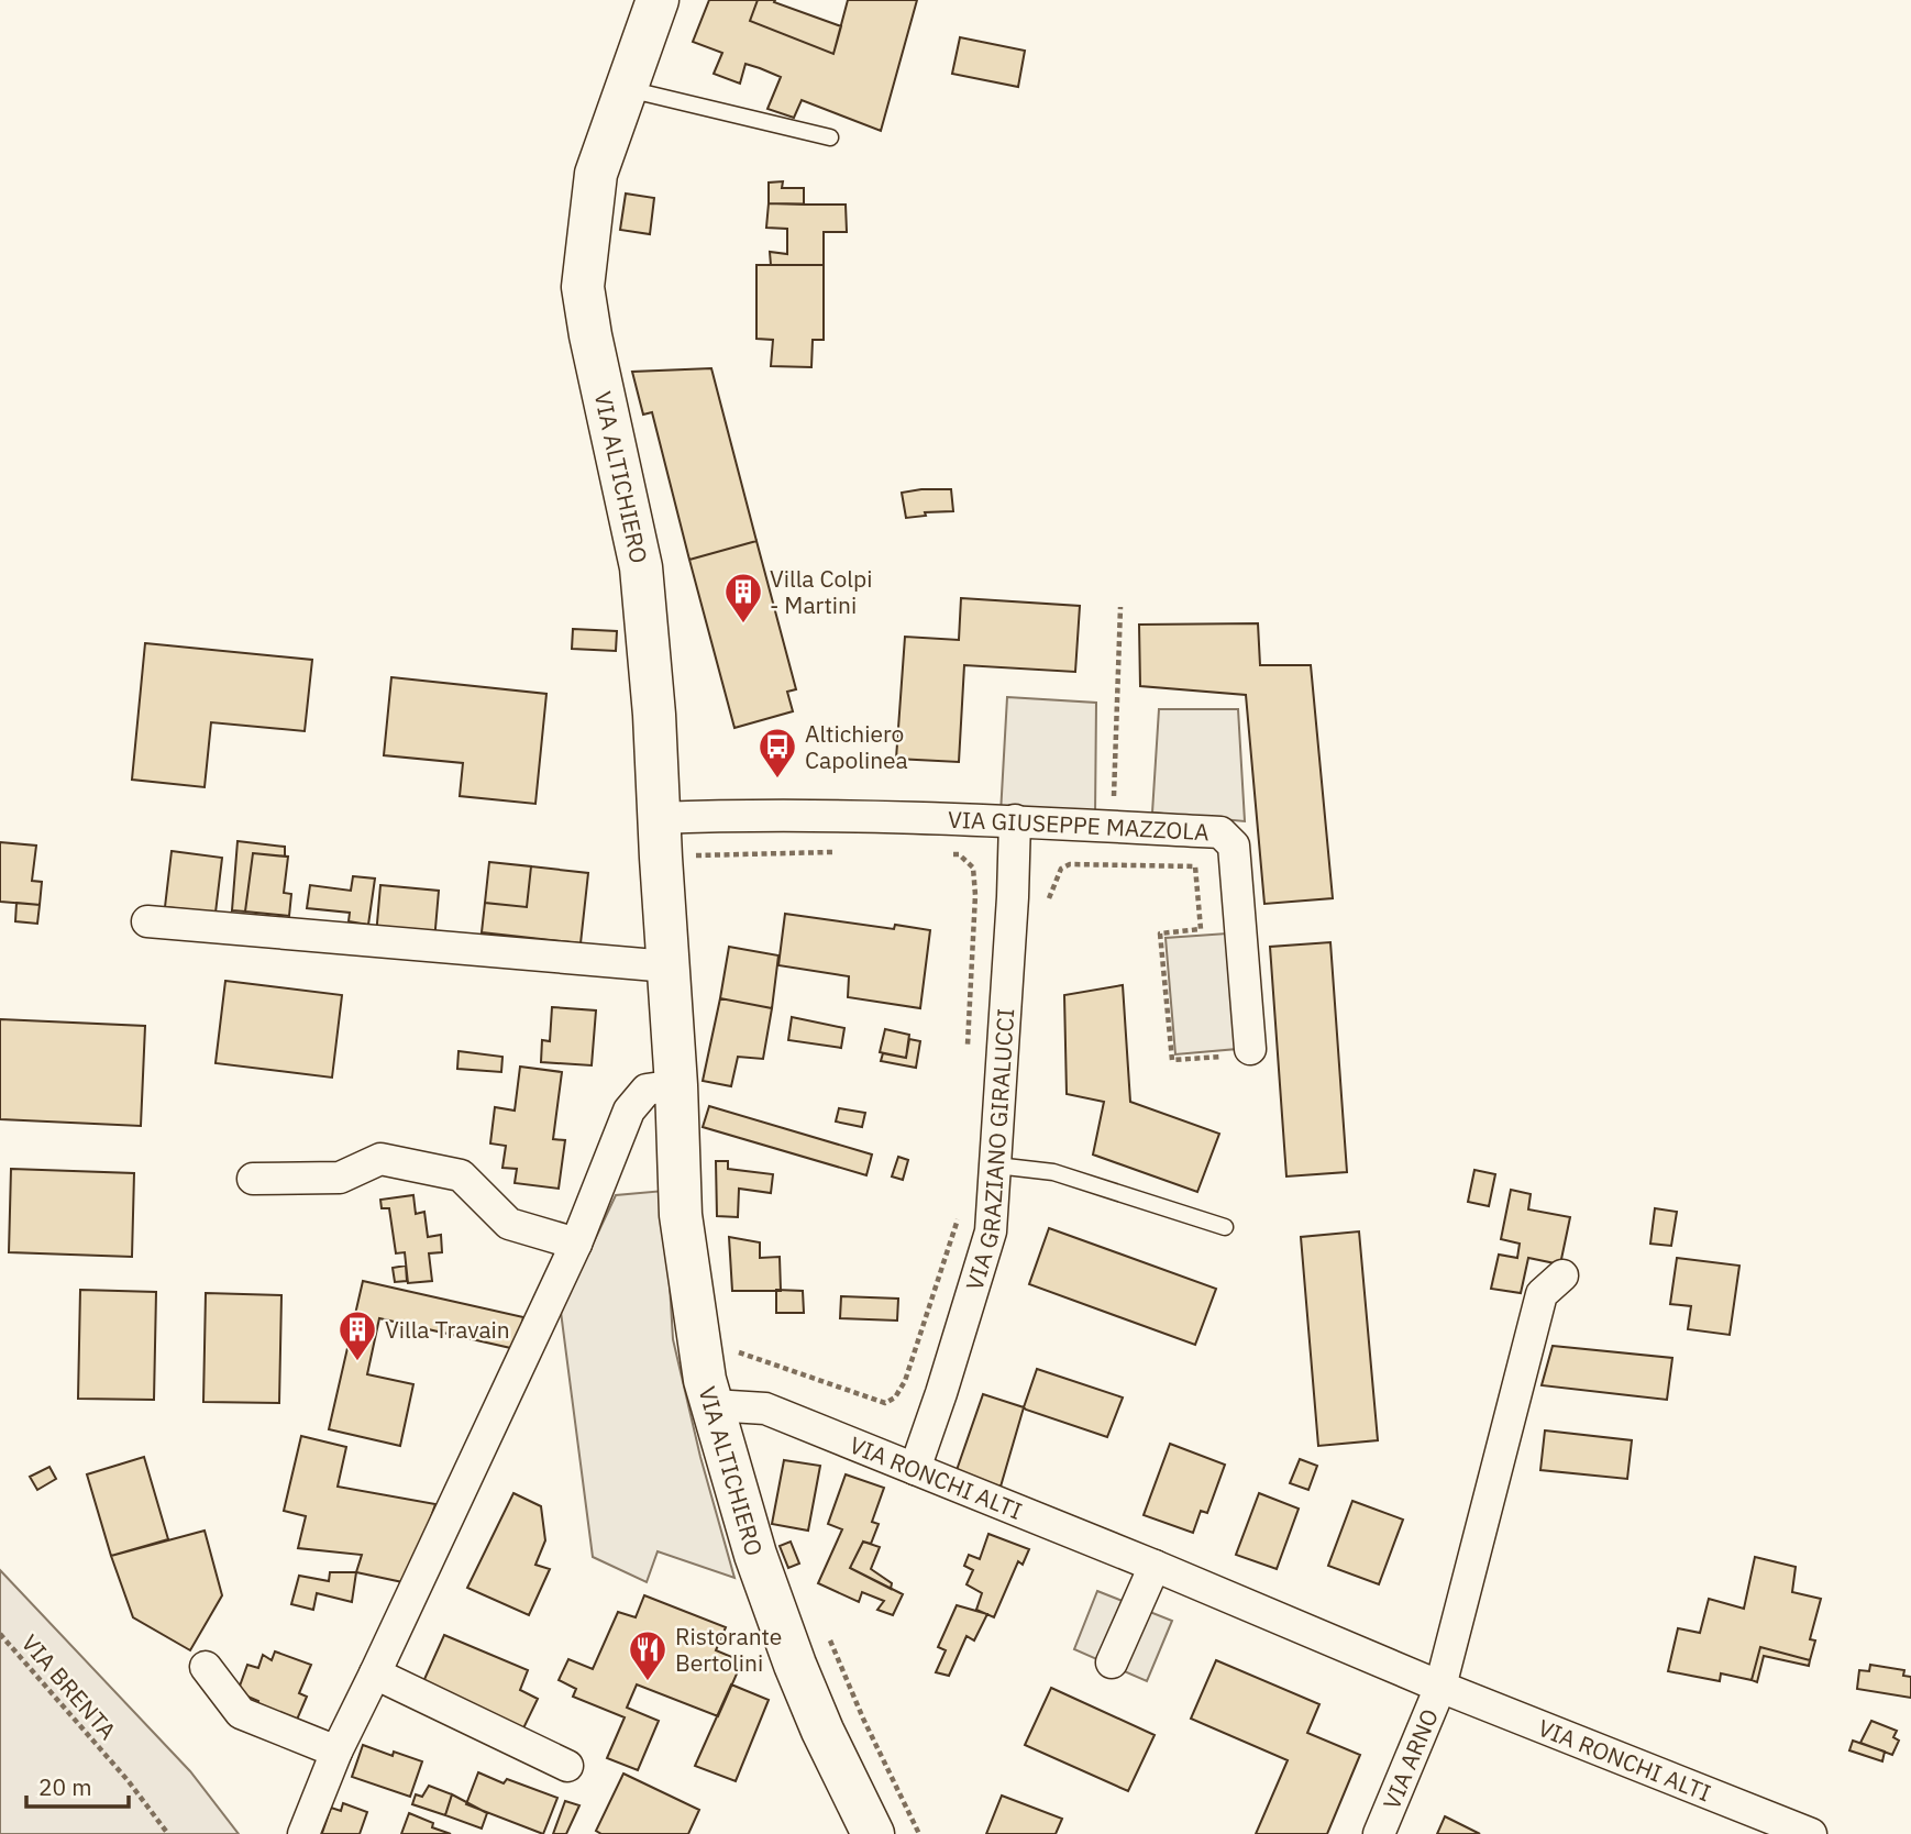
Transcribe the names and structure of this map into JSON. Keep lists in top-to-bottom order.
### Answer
{
  "streets": {
    "street": [
      "VIA ALTICHIERO",
      "VIA GIUSEPPE MAZZOLA",
      "VIA GRAZIANO GIRALUCCI",
      "VIA RONCHI ALTI",
      "VIA ARNO"
    ],
    "path": ["VIA BRENTA"]
  },
  "crossings": [
    ["VIA ALTICHIERO", "VIA GIUSEPPE MAZZOLA"],
    ["VIA ALTICHIERO", "VIA RONCHI ALTI"],
    ["VIA GIUSEPPE MAZZOLA", "VIA GRAZIANO GIRALUCCI"],
    ["VIA GRAZIANO GIRALUCCI", "VIA RONCHI ALTI"],
    ["VIA RONCHI ALTI", "VIA ARNO"]
  ],
  "places": {
    "building": ["Villa Colpi - Martini", "Villa Travain"],
    "bus stop": ["Altichiero Capolinea"],
    "restaurant": ["Ristorante Bertolini"]
  },
  "scale_bar": "20 m"
}
